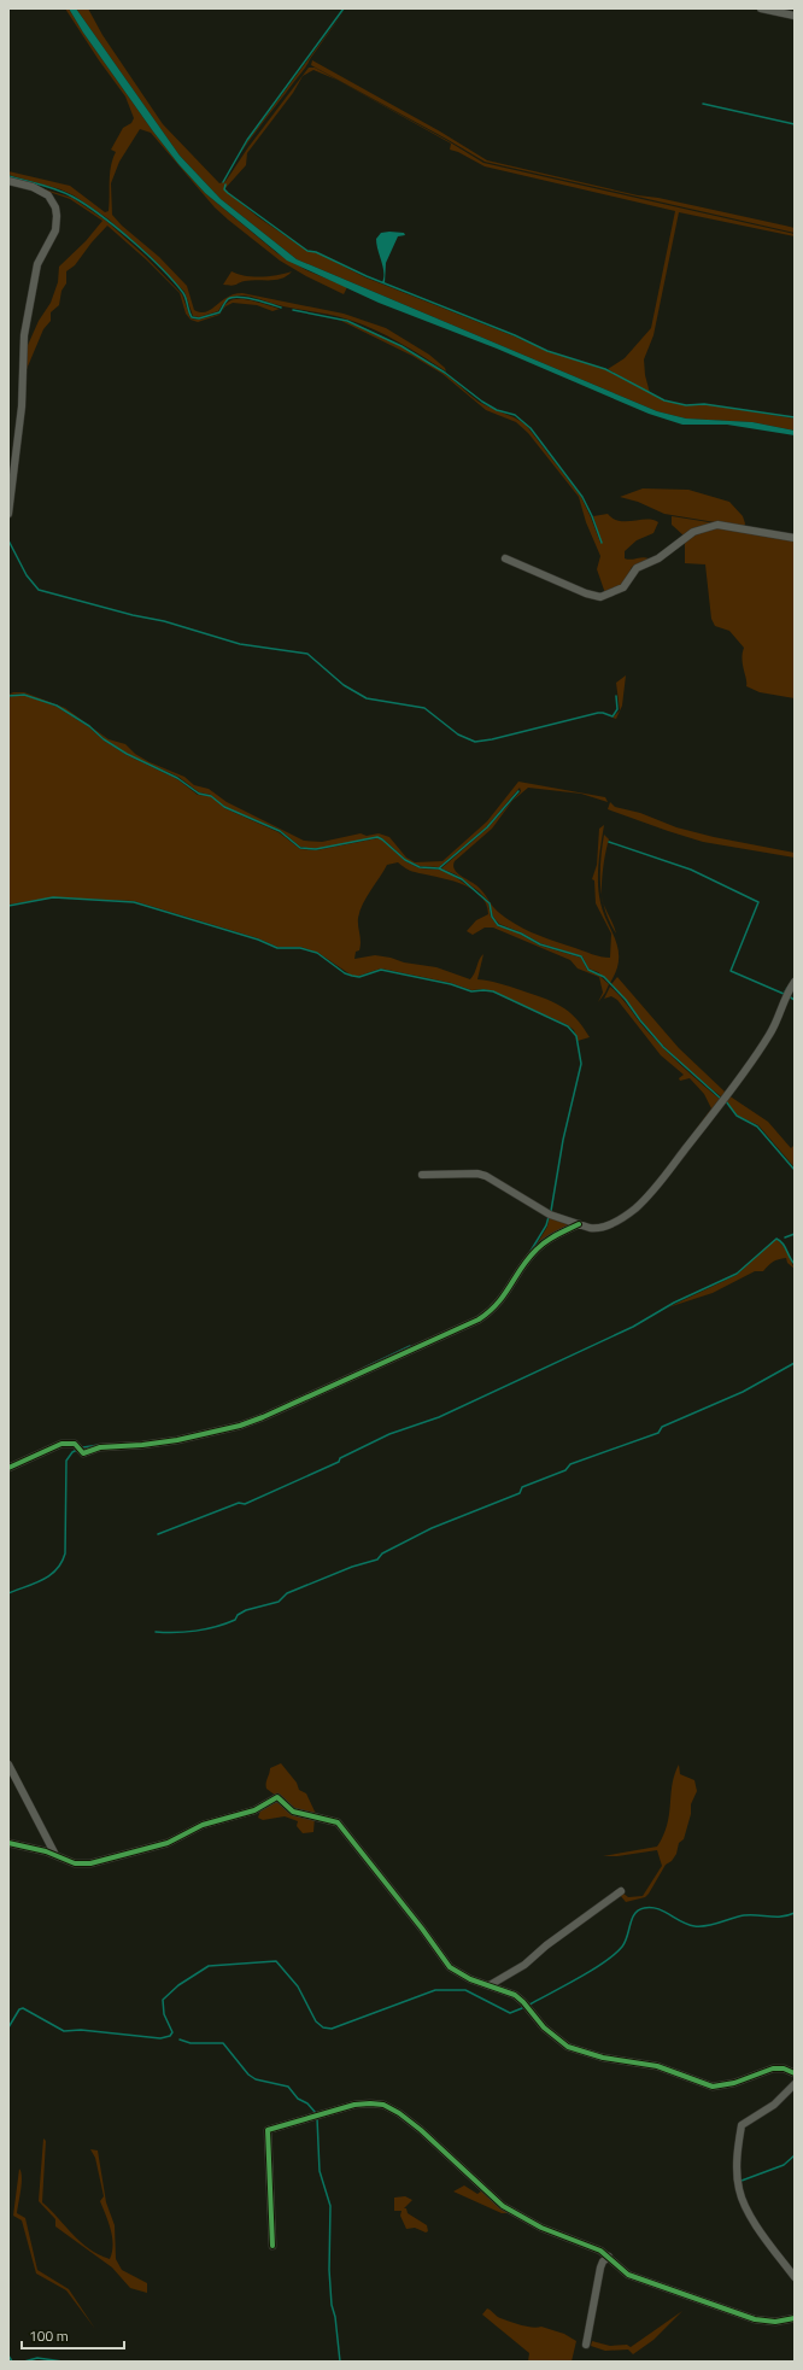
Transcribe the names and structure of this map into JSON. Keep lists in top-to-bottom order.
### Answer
{
  "scale_bar": "100 m"
}
